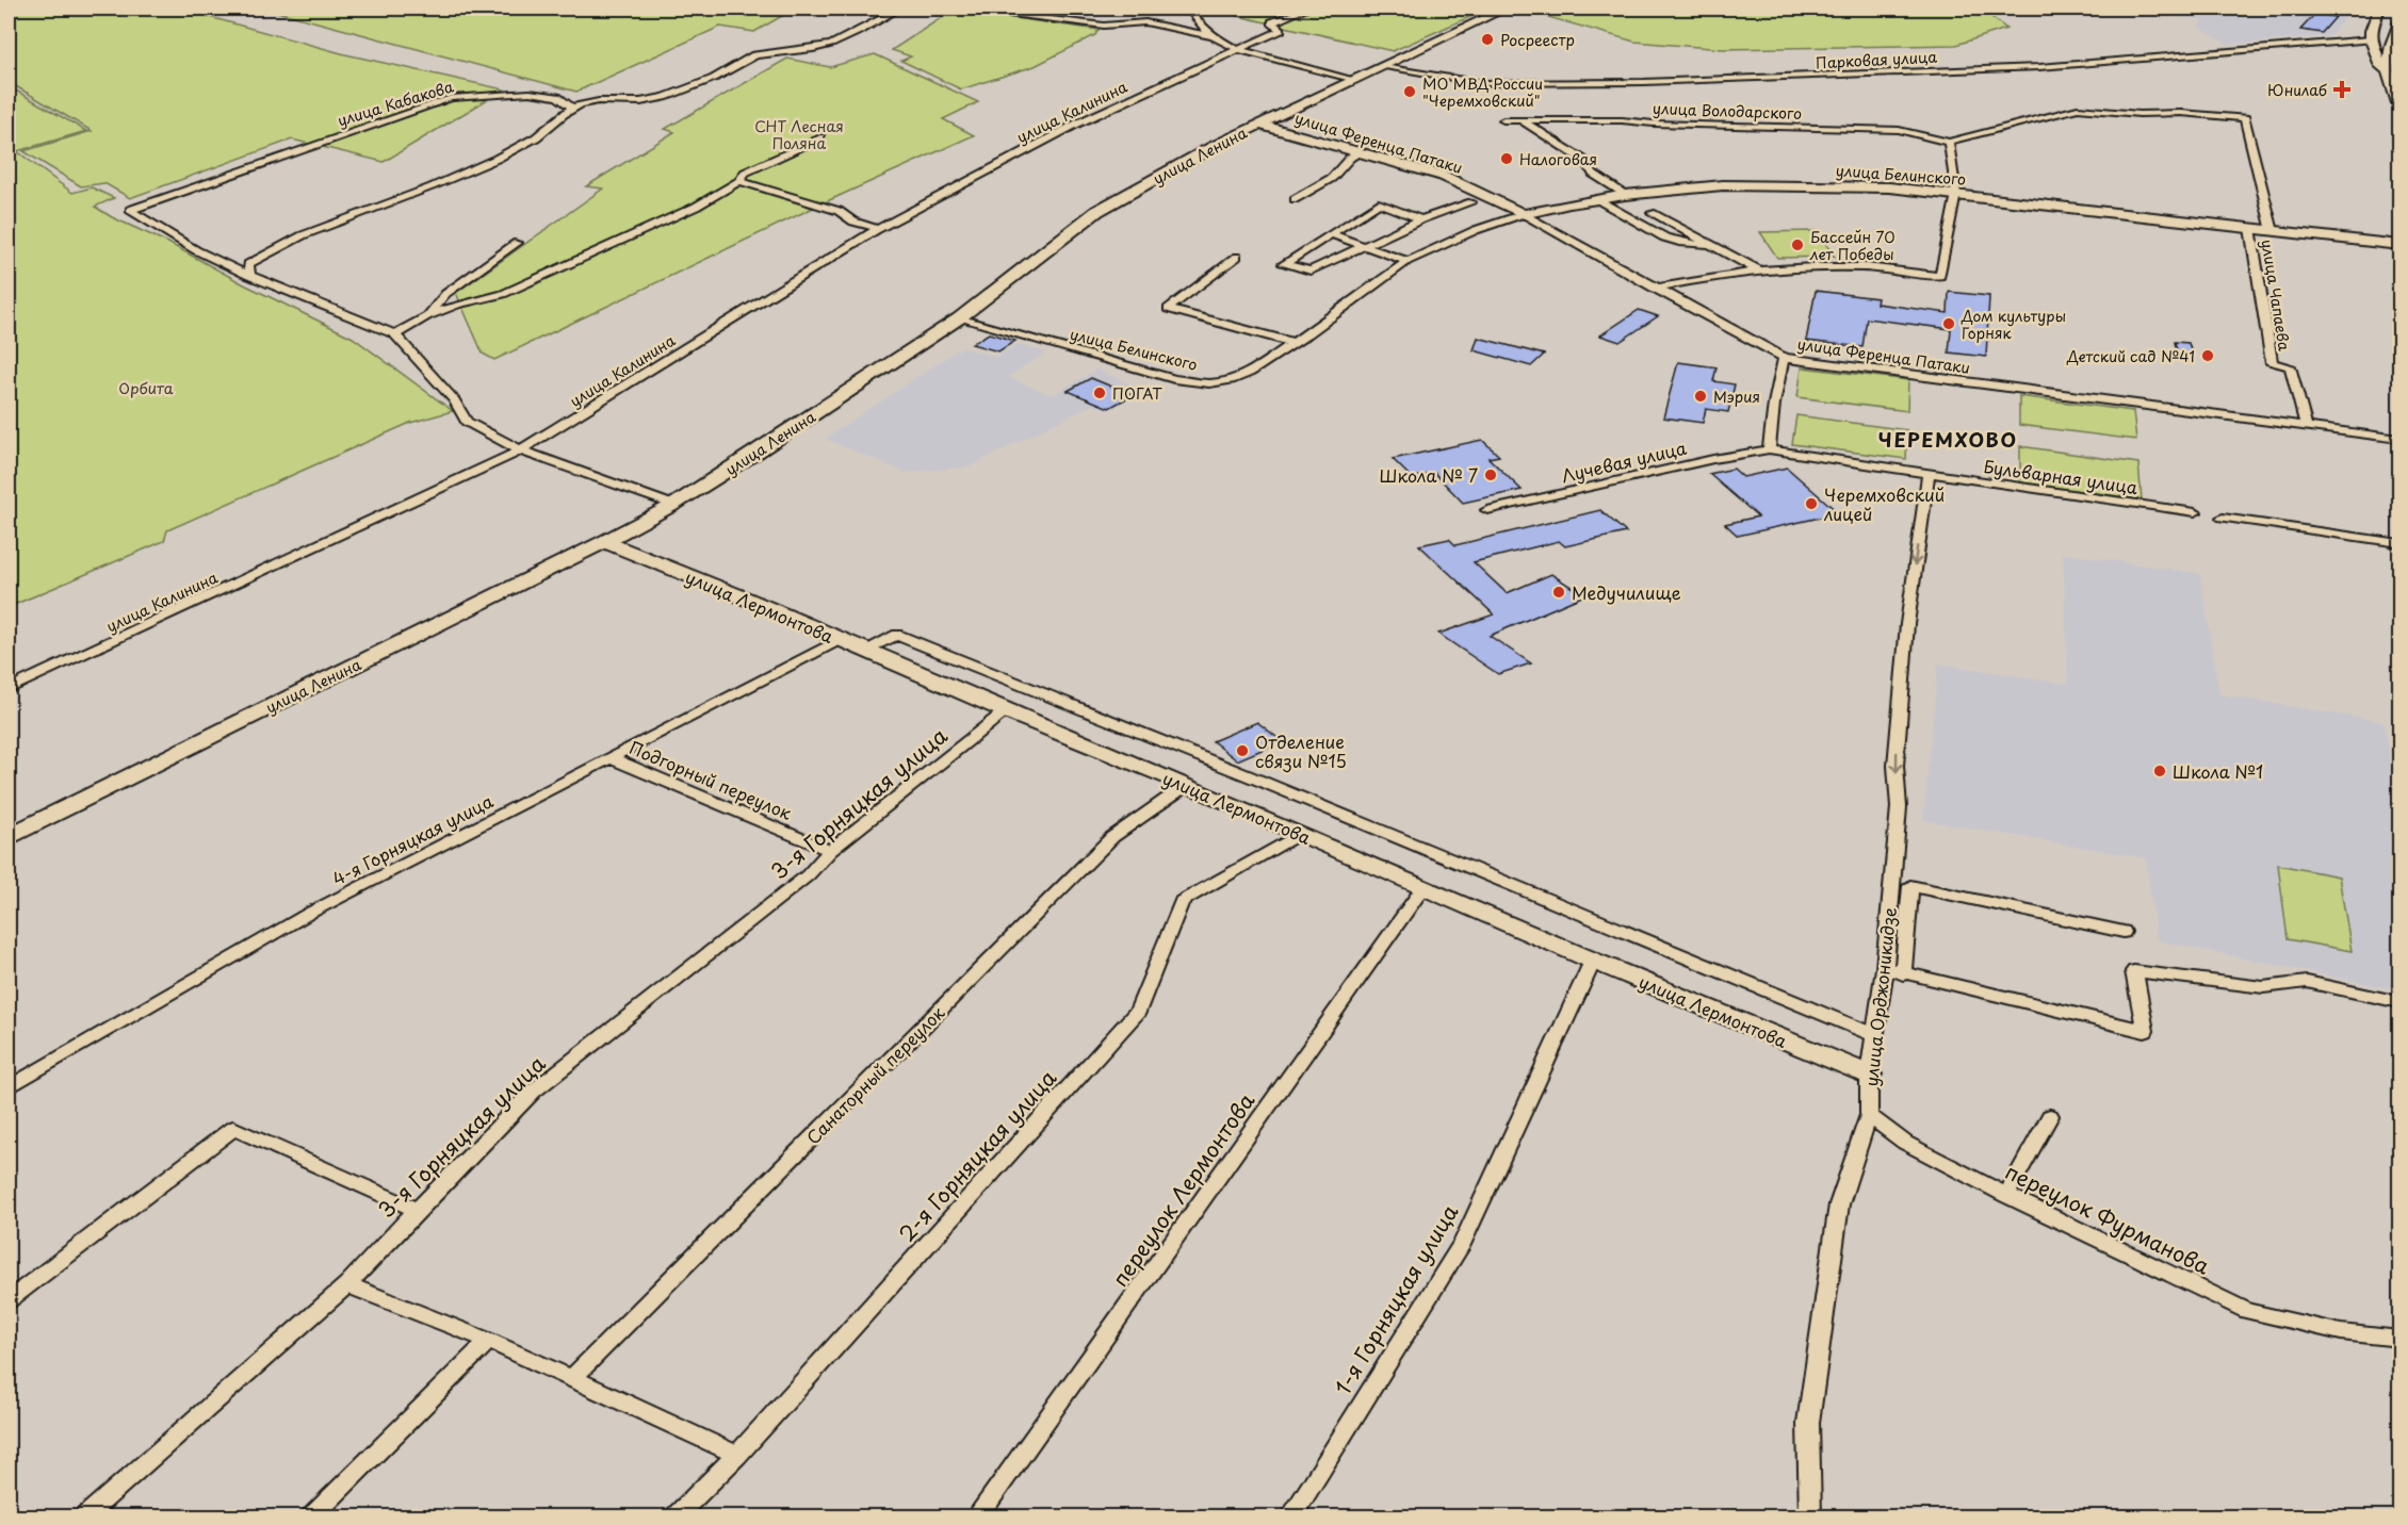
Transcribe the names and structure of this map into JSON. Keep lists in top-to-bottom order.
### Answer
{
  "streets": {
    "main road": [
      "улица Ференца Патаки",
      "улица Ленина",
      "улица Белинского",
      "улица Лермонтова"
    ],
    "street": [
      "Парковая улица",
      "улица Кабакова",
      "улица Володарского",
      "улица Калинина",
      "улица Чапаева",
      "Лучевая улица",
      "Бульварная улица",
      "Подгорный переулок",
      "3-я Горняцкая улица",
      "4-я Горняцкая улица",
      "улица Орджоникидзе",
      "Санаторный переулок",
      "2-я Горняцкая улица",
      "переулок Лермонтова",
      "переулок Фурманова",
      "1-я Горняцкая улица"
    ]
  },
  "crossings": [
    ["Парковая улица", "улица Ленина"],
    ["улица Володарского", "улица Чапаева"],
    ["улица Ференца Патаки", "улица Ленина"],
    ["улица Ференца Патаки", "улица Белинского"],
    ["улица Ференца Патаки", "улица Чапаева"],
    ["улица Ленина", "улица Белинского"],
    ["улица Ленина", "улица Лермонтова"],
    ["улица Белинского", "улица Чапаева"],
    ["Лучевая улица", "Бульварная улица"],
    ["Бульварная улица", "улица Орджоникидзе"],
    ["улица Лермонтова", "3-я Горняцкая улица"],
    ["улица Лермонтова", "4-я Горняцкая улица"],
    ["улица Лермонтова", "улица Орджоникидзе"],
    ["улица Лермонтова", "Санаторный переулок"],
    ["улица Лермонтова", "2-я Горняцкая улица"],
    ["улица Лермонтова", "переулок Лермонтова"],
    ["улица Лермонтова", "1-я Горняцкая улица"],
    ["Подгорный переулок", "3-я Горняцкая улица"],
    ["Подгорный переулок", "4-я Горняцкая улица"],
    ["улица Орджоникидзе", "переулок Фурманова"]
  ],
  "one_way": ["улица Орджоникидзе"],
  "districts": ["ЧЕРЕМХОВО"],
  "parks": ["СНТ Лесная Поляна", "Орбита"],
  "places": {
    "other": [
      "Росреестр",
      "МО МВД России \"Черемховский\"",
      "Налоговая",
      "Бассейн 70 лет Победы",
      "Дом культуры Горняк",
      "Детский сад №41",
      "ПОГАТ",
      "Мэрия",
      "Школа № 7",
      "Черемховский лицей",
      "Медучилище",
      "Отделение связи №15",
      "Школа №1"
    ],
    "health": ["Юнилаб"]
  }
}
